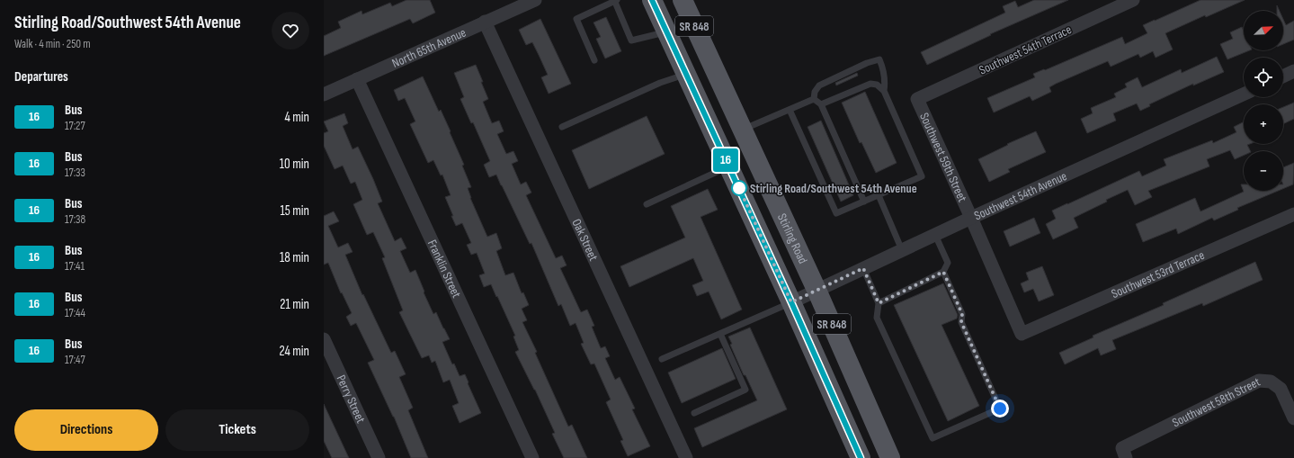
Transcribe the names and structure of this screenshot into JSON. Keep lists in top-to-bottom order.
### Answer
{
  "streets": {
    "main road": ["SR 848", "Stirling Road"],
    "street": [
      "North 65th Avenue",
      "Southwest 54th Terrace",
      "Southwest 59th Street",
      "Southwest 54th Avenue",
      "Oak Street",
      "Franklin Street",
      "Southwest 53rd Terrace",
      "Perry Street",
      "Southwest 58th Street"
    ]
  },
  "crossings": [
    ["SR 848", "Southwest 54th Avenue"],
    ["North 65th Avenue", "Oak Street"],
    ["North 65th Avenue", "Franklin Street"],
    ["Southwest 54th Terrace", "Southwest 59th Street"],
    ["Southwest 59th Street", "Southwest 54th Avenue"],
    ["Southwest 59th Street", "Southwest 53rd Terrace"],
    ["Southwest 54th Avenue", "Stirling Road"]
  ],
  "places": ["Stirling Road/Southwest 54th Avenue"],
  "lines": ["bus line 16"],
  "north": "top right",
  "page": {
    "heading": [
      ["Stirling Road/Southwest 54th Avenue", "Walk · 4 min · 250 m"],
      "Departures"
    ],
    "on_map": "16",
    "map_buttons": ["+", "−"],
    "list": [
      {
        "mark": "16",
        "name": "Bus",
        "note": "17:27",
        "value": "4 min"
      },
      {
        "mark": "16",
        "name": "Bus",
        "note": "17:33",
        "value": "10 min"
      },
      {
        "mark": "16",
        "name": "Bus",
        "note": "17:38",
        "value": "15 min"
      },
      {
        "mark": "16",
        "name": "Bus",
        "note": "17:41",
        "value": "18 min"
      },
      {
        "mark": "16",
        "name": "Bus",
        "note": "17:44",
        "value": "21 min"
      },
      {
        "mark": "16",
        "name": "Bus",
        "note": "17:47",
        "value": "24 min"
      }
    ],
    "buttons": ["Directions", "Tickets"]
  }
}
